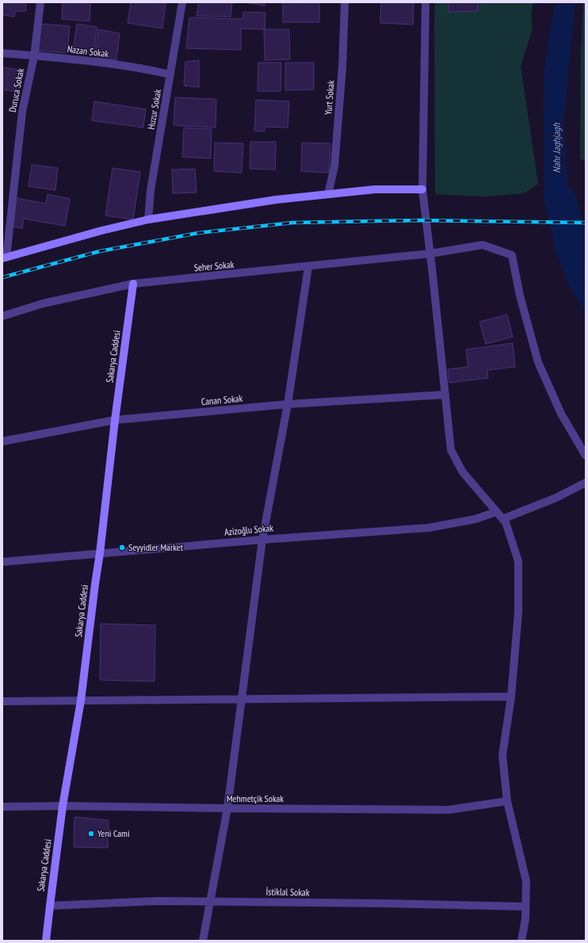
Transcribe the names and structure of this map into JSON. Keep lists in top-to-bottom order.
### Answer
{
  "streets": {
    "street": [
      "Nazan Sokak",
      "Duruca Sokak",
      "Yurt Sokak",
      "Huzur Sokak",
      "Seher Sokak",
      "Sakarya Caddesi",
      "Canan Sokak",
      "Azizoğlu Sokak",
      "Mehmetçik Sokak",
      "İstiklal Sokak"
    ]
  },
  "crossings": [
    ["Nazan Sokak", "Duruca Sokak"],
    ["Nazan Sokak", "Huzur Sokak"],
    ["Seher Sokak", "Sakarya Caddesi"],
    ["Sakarya Caddesi", "Canan Sokak"],
    ["Sakarya Caddesi", "Azizoğlu Sokak"],
    ["Sakarya Caddesi", "Mehmetçik Sokak"],
    ["Sakarya Caddesi", "İstiklal Sokak"]
  ],
  "water": ["Nahr Jaghjagh"],
  "places": ["Seyyidler Market", "Yeni Cami"]
}
